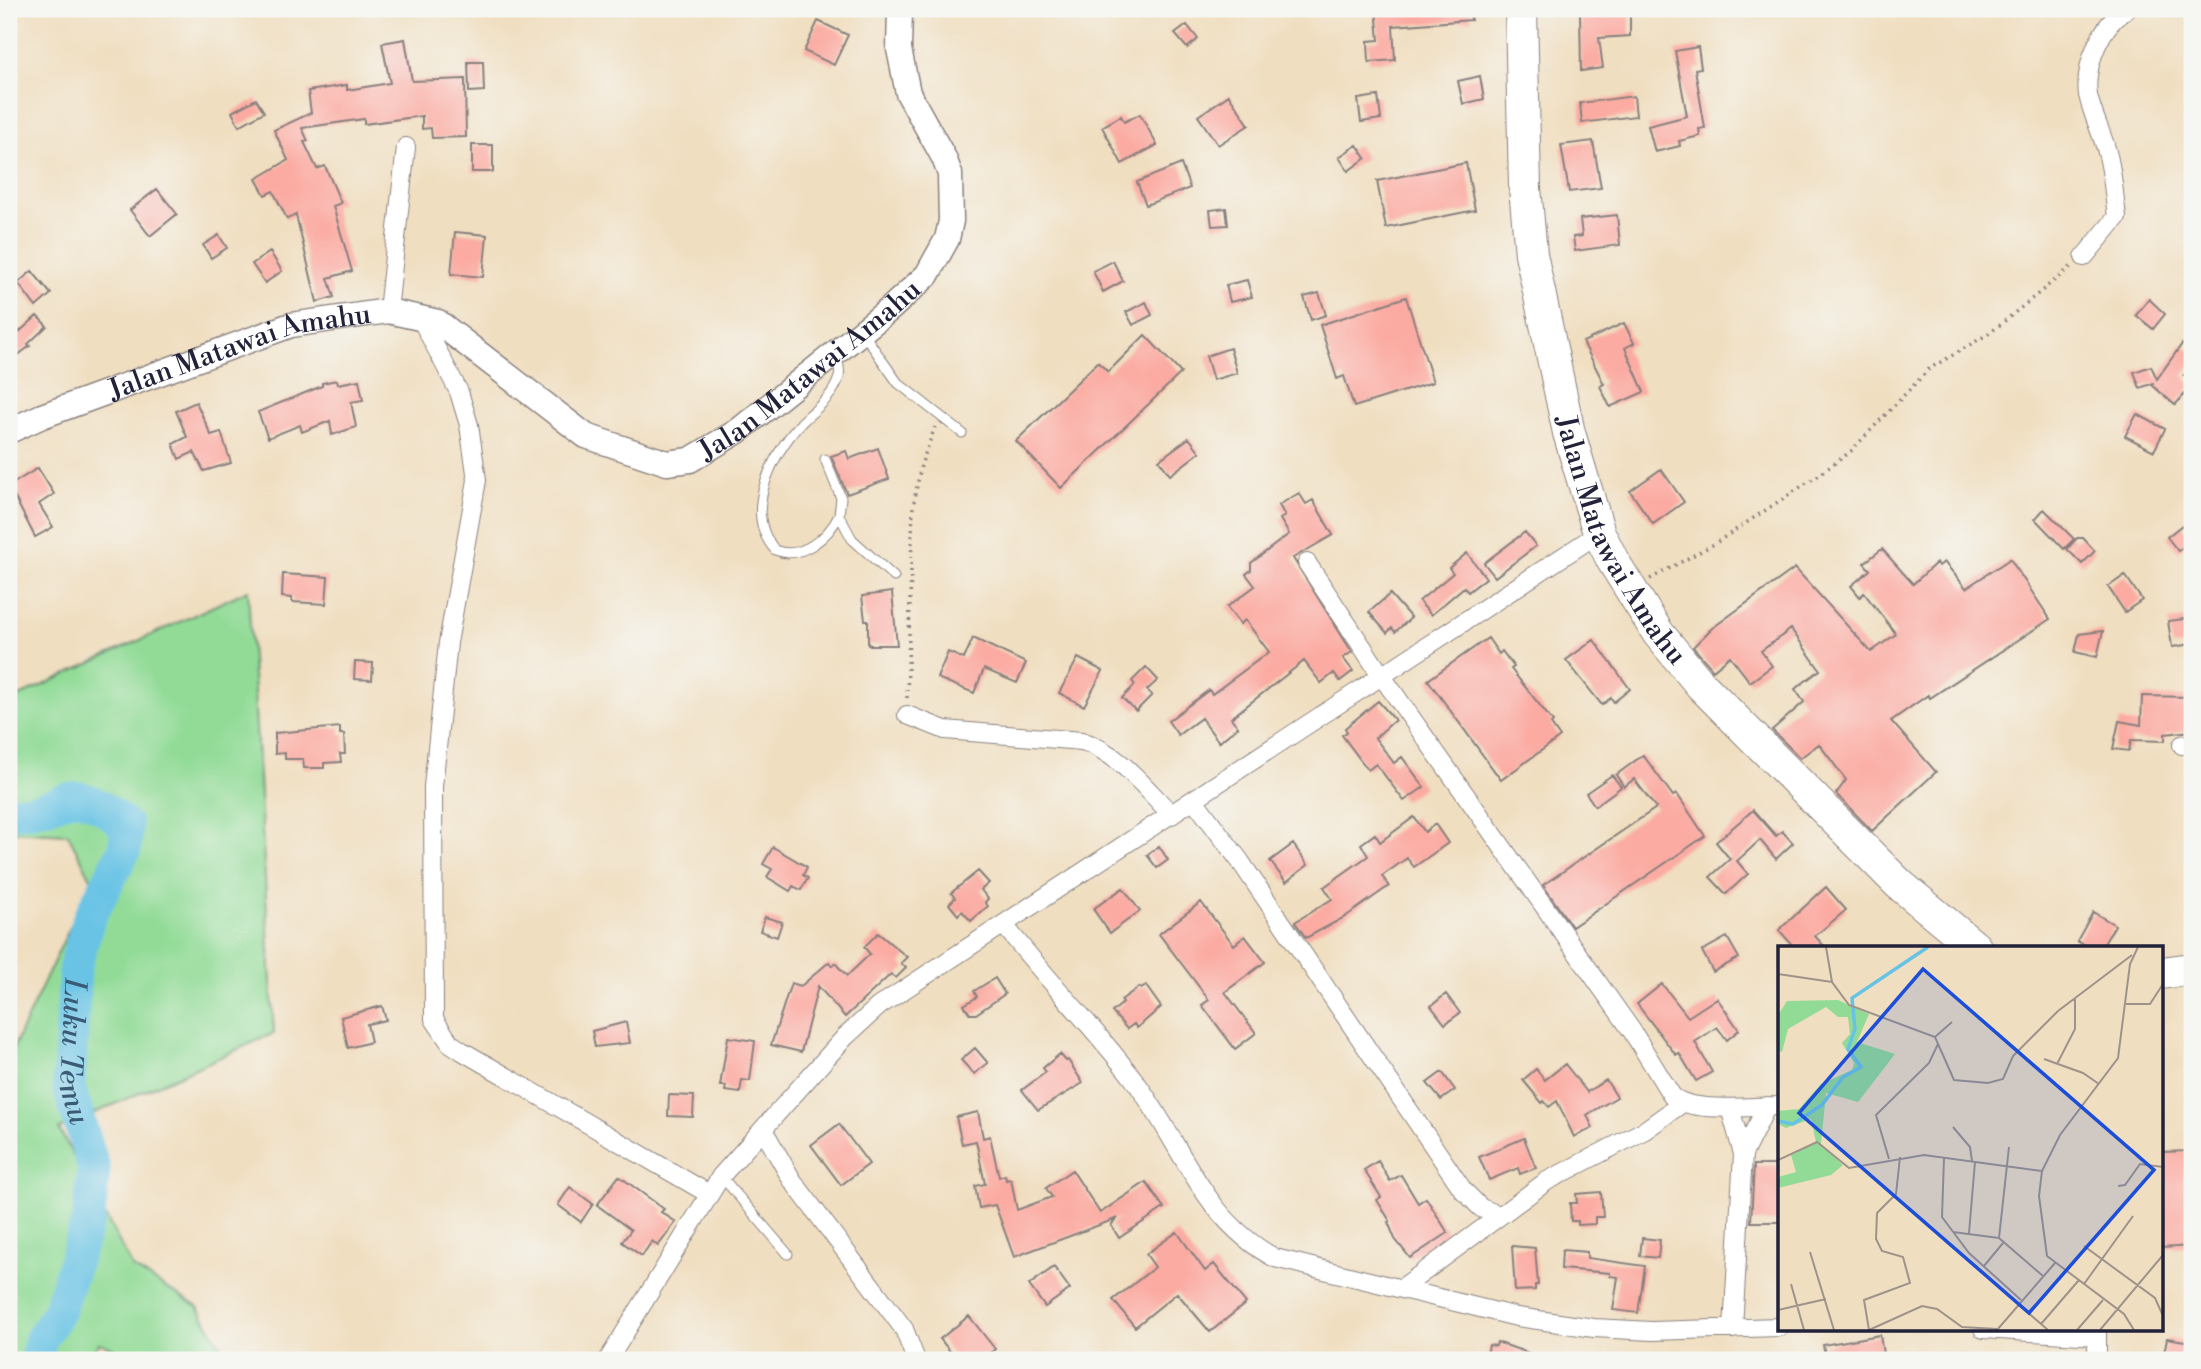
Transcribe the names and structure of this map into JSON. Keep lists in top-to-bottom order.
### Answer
{
  "streets": {
    "highway": ["Jalan Matawai Amahu"]
  },
  "water": ["Luku Temu"]
}
